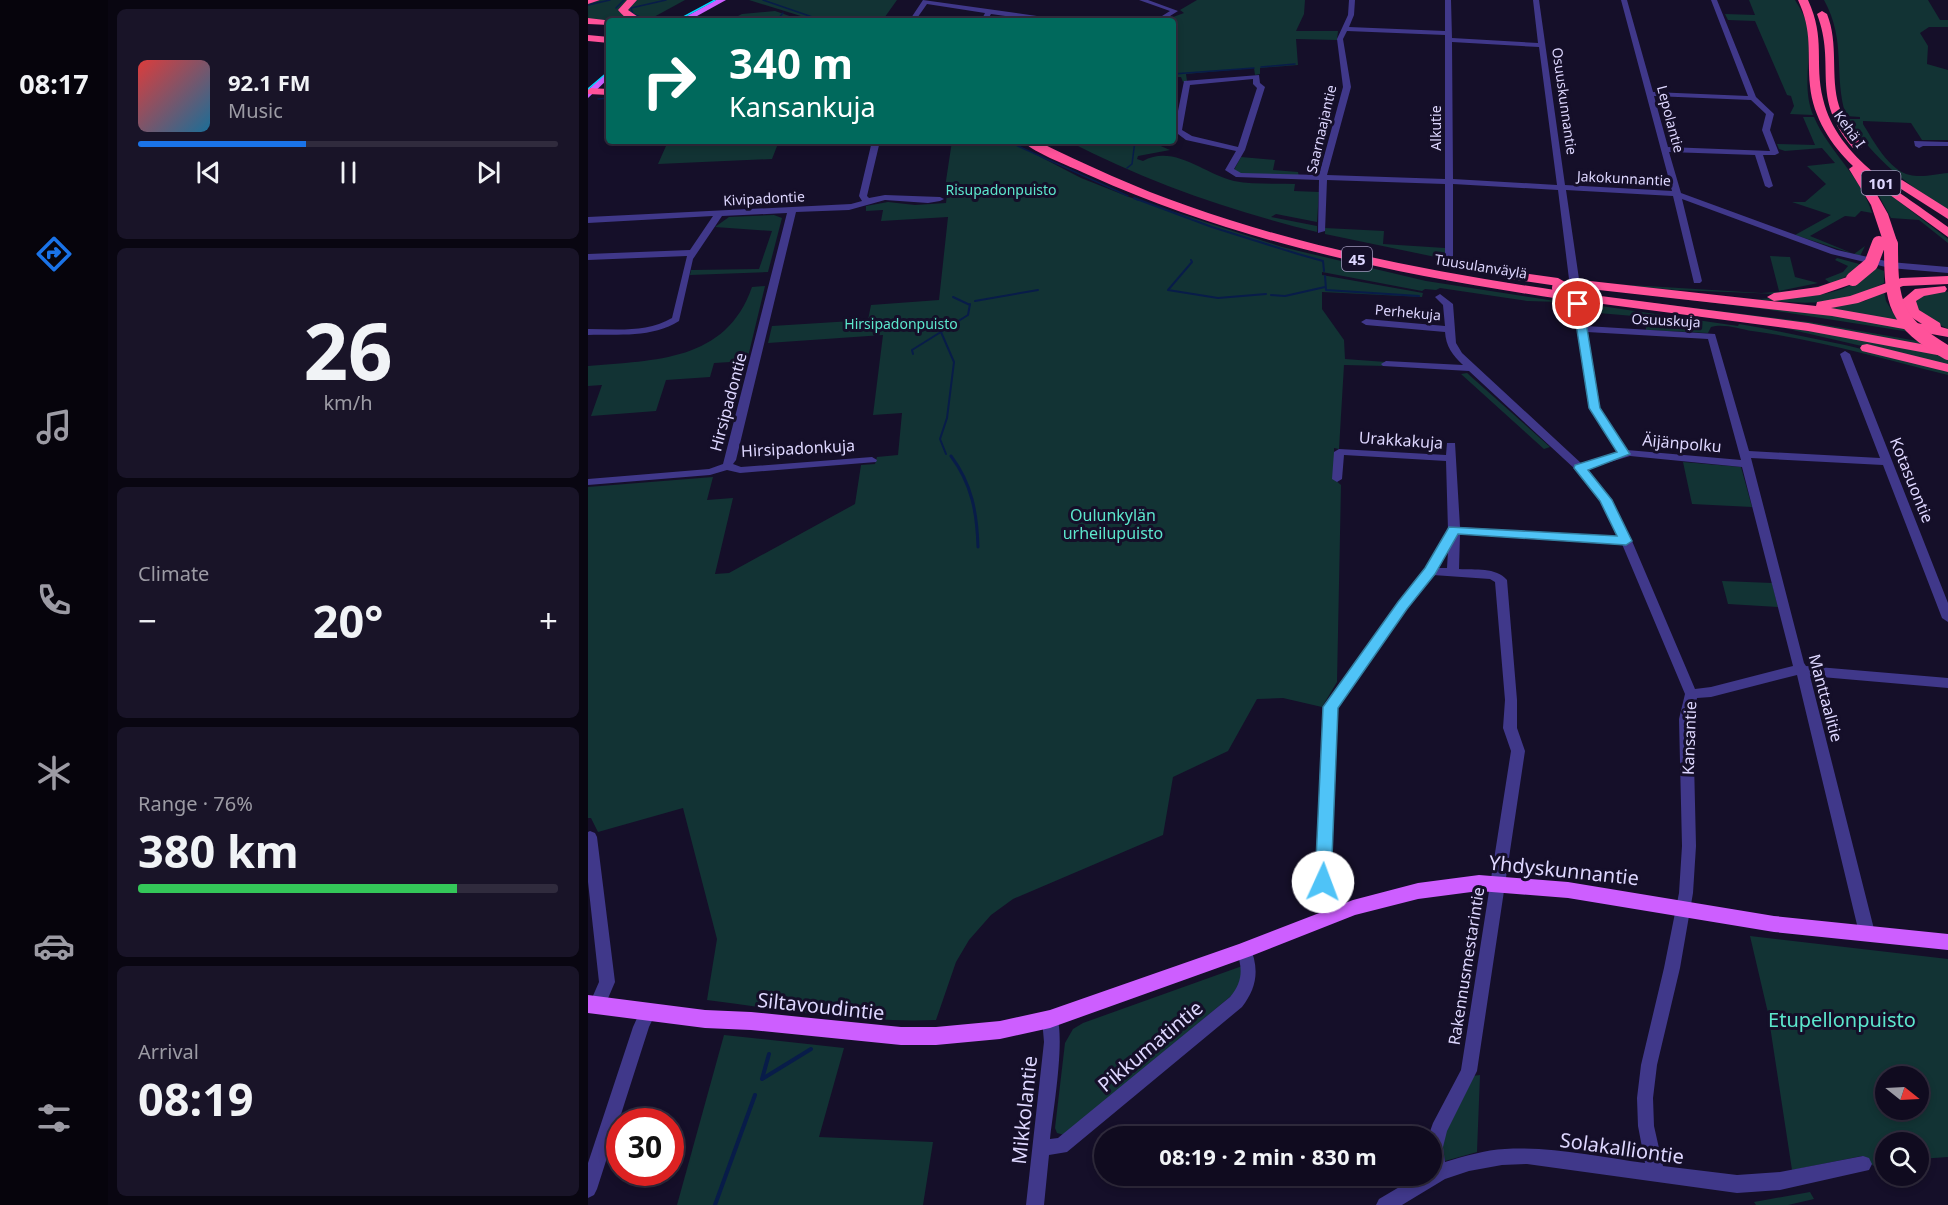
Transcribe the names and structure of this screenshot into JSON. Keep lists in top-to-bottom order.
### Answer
{
  "streets": {
    "highway": [
      "Kehä I",
      "101",
      "45",
      "Tuusulanväylä"
    ],
    "main road": ["Yhdyskunnantie", "Siltavoudintie"],
    "street": [
      "Osuuskunnantie",
      "Lepolantie",
      "Alkutie",
      "Saarnaajantie",
      "Jakokunnantie",
      "Kivipadontie",
      "Perhekuja",
      "Osuuskuja",
      "Hirsipadontie",
      "Urakkakuja",
      "Äijänpolku",
      "Hirsipadonkuja",
      "Kotasuontie",
      "Manttaalitie",
      "Kansantie",
      "Rakennusmestarintie",
      "Pikkumatintie",
      "Mikkolantie",
      "Solakalliontie"
    ]
  },
  "crossings": [
    ["Osuuskunnantie", "Jakokunnantie"],
    ["Lepolantie", "Jakokunnantie"],
    ["Alkutie", "Jakokunnantie"],
    ["Saarnaajantie", "Jakokunnantie"],
    ["Kivipadontie", "Hirsipadontie"],
    ["Perhekuja", "Kansantie"],
    ["Osuuskuja", "Manttaalitie"],
    ["Hirsipadontie", "Hirsipadonkuja"],
    ["Äijänpolku", "Kotasuontie"],
    ["Äijänpolku", "Manttaalitie"],
    ["Äijänpolku", "Kansantie"],
    ["Manttaalitie", "Yhdyskunnantie"],
    ["Kansantie", "Yhdyskunnantie"],
    ["Kansantie", "Solakalliontie"],
    ["Yhdyskunnantie", "Rakennusmestarintie"],
    ["Yhdyskunnantie", "Siltavoudintie"],
    ["Yhdyskunnantie", "Pikkumatintie"],
    ["Yhdyskunnantie", "Mikkolantie"],
    ["Siltavoudintie", "Mikkolantie"],
    ["Pikkumatintie", "Mikkolantie"]
  ],
  "parks": [
    "Risupadonpuisto",
    "Hirsipadonpuisto",
    "Oulunkylän urheilupuisto",
    "Etupellonpuisto"
  ],
  "north": "right",
  "page": {
    "tabs": "08:17",
    "turn": ["340 m", "Kansankuja"],
    "song": ["92.1 FM", "Music"],
    "tile": [
      ["26", "km/h"],
      "Climate",
      ["Range · 76%", "380 km"],
      ["Arrival", "08:19"]
    ],
    "heat": ["−", "20°", "+"],
    "limit": "30",
    "trip": "08:19 · 2 min · 830 m"
  }
}
